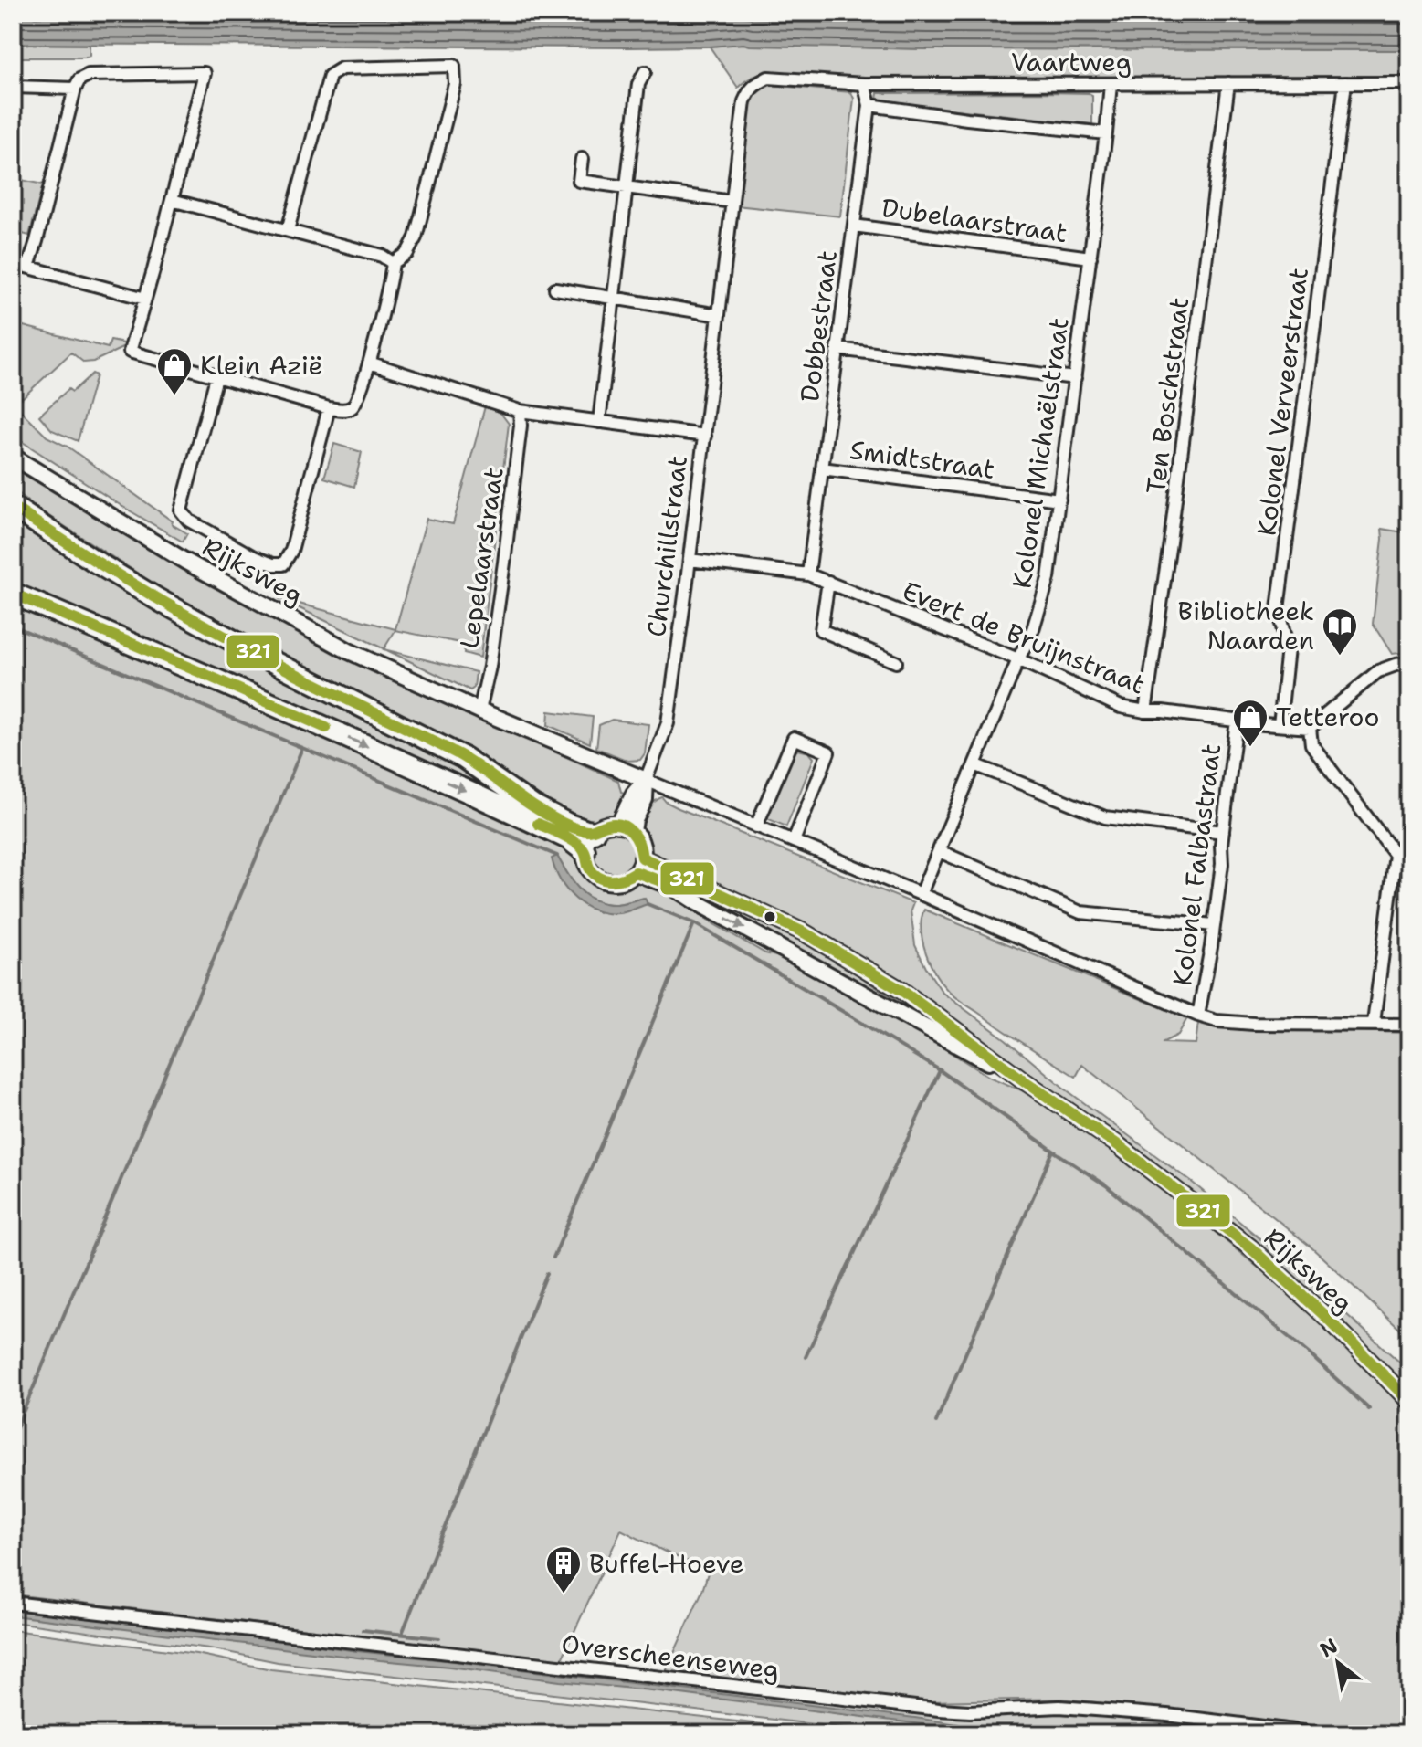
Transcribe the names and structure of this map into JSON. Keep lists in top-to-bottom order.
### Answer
{
  "streets": {
    "main road": ["Churchillstraat", "Rijksweg"],
    "street": [
      "Vaartweg",
      "Dubelaarstraat",
      "Dobbestraat",
      "Ten Boschstraat",
      "Kolonel Verveerstraat",
      "Kolonel Michaëlstraat",
      "Smidtstraat",
      "Lepelaarstraat",
      "Evert de Bruijnstraat",
      "Kolonel Falbastraat",
      "Overscheenseweg"
    ]
  },
  "crossings": [
    ["Vaartweg", "Dobbestraat"],
    ["Vaartweg", "Ten Boschstraat"],
    ["Vaartweg", "Kolonel Verveerstraat"],
    ["Vaartweg", "Kolonel Michaëlstraat"],
    ["Vaartweg", "Churchillstraat"],
    ["Dubelaarstraat", "Dobbestraat"],
    ["Dubelaarstraat", "Kolonel Michaëlstraat"],
    ["Dobbestraat", "Smidtstraat"],
    ["Dobbestraat", "Evert de Bruijnstraat"],
    ["Ten Boschstraat", "Evert de Bruijnstraat"],
    ["Kolonel Verveerstraat", "Evert de Bruijnstraat"],
    ["Kolonel Michaëlstraat", "Smidtstraat"],
    ["Kolonel Michaëlstraat", "Evert de Bruijnstraat"],
    ["Churchillstraat", "Rijksweg"],
    ["Churchillstraat", "Evert de Bruijnstraat"],
    ["Lepelaarstraat", "Rijksweg"],
    ["Evert de Bruijnstraat", "Kolonel Falbastraat"]
  ],
  "places": {
    "shop": ["Klein Azië", "Tetteroo"],
    "library": ["Bibliotheek Naarden"],
    "building": ["Buffel-Hoeve"]
  },
  "lines": ["transit line 321"],
  "north": "top left"
}
